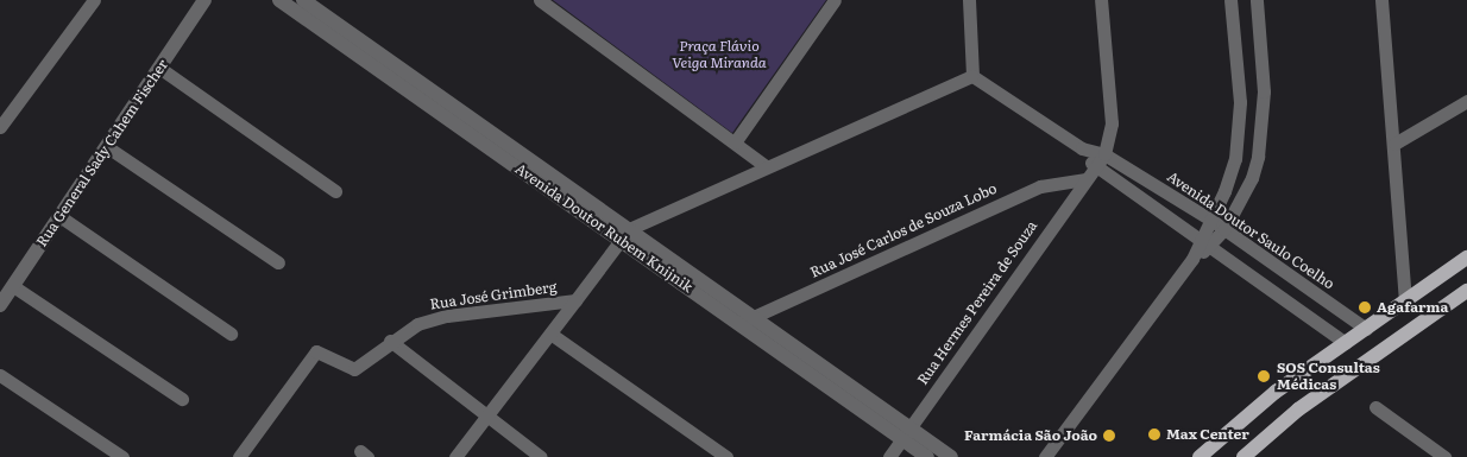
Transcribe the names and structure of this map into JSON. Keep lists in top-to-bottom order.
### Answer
{
  "streets": {
    "street": [
      "Rua General Sady Cahem Fischer",
      "Avenida Doutor Rubem Knijnik",
      "Rua José Carlos de Souza Lobo",
      "Avenida Doutor Saulo Coelho",
      "Rua José Grimberg",
      "Rua Hermes Pereira de Souza"
    ]
  },
  "crossings": [
    ["Avenida Doutor Rubem Knijnik", "Rua José Carlos de Souza Lobo"],
    ["Avenida Doutor Rubem Knijnik", "Rua José Grimberg"],
    ["Avenida Doutor Rubem Knijnik", "Rua Hermes Pereira de Souza"],
    ["Rua José Carlos de Souza Lobo", "Avenida Doutor Saulo Coelho"],
    ["Rua José Carlos de Souza Lobo", "Rua Hermes Pereira de Souza"],
    ["Avenida Doutor Saulo Coelho", "Rua José Grimberg"],
    ["Avenida Doutor Saulo Coelho", "Rua Hermes Pereira de Souza"]
  ],
  "parks": ["Praça Flávio Veiga Miranda"],
  "places": [
    "Agafarma",
    "SOS Consultas Médicas",
    "Max Center",
    "Farmácia São João"
  ]
}
